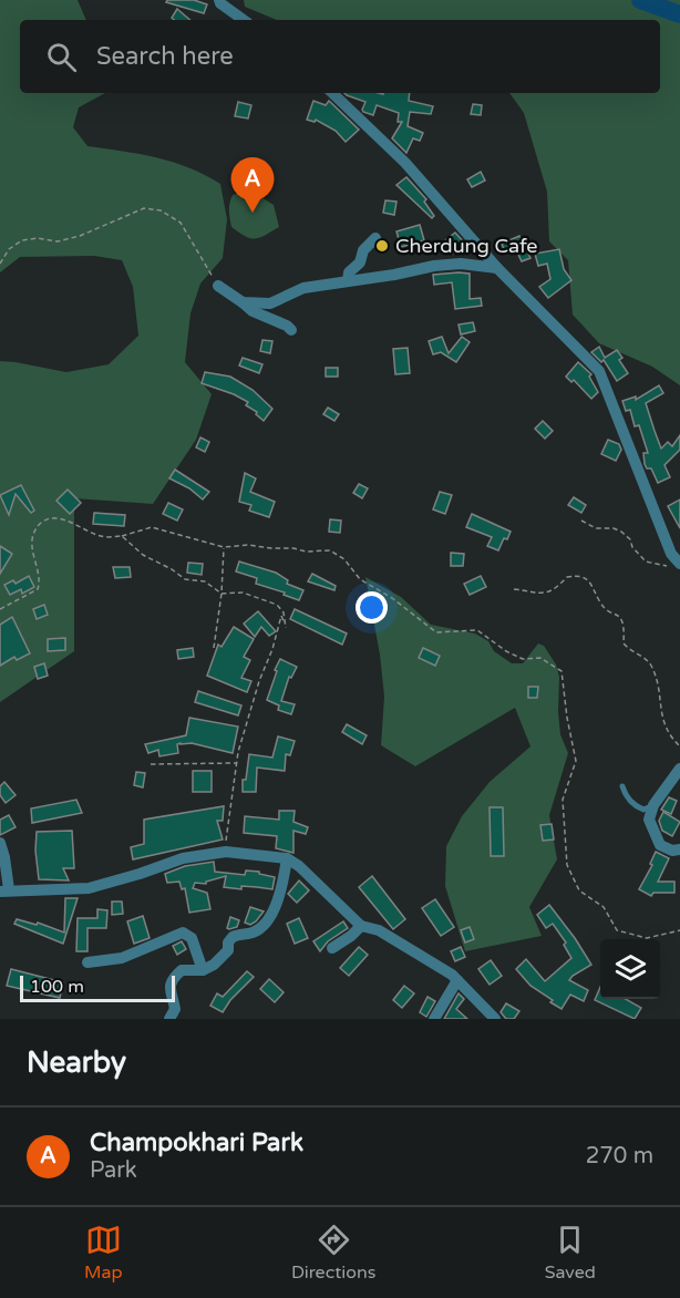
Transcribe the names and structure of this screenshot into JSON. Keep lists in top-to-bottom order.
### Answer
{
  "places": ["Cherdung Cafe"],
  "scale_bar": "100 m",
  "page": {
    "search": "Search here",
    "pins": "A",
    "scale": "100 m",
    "heading": "Nearby",
    "list": [
      {
        "mark": "A",
        "name": "Champokhari Park",
        "note": "Park",
        "value": "270 m"
      }
    ],
    "nav": ["Map", "Directions", "Saved"]
  }
}
